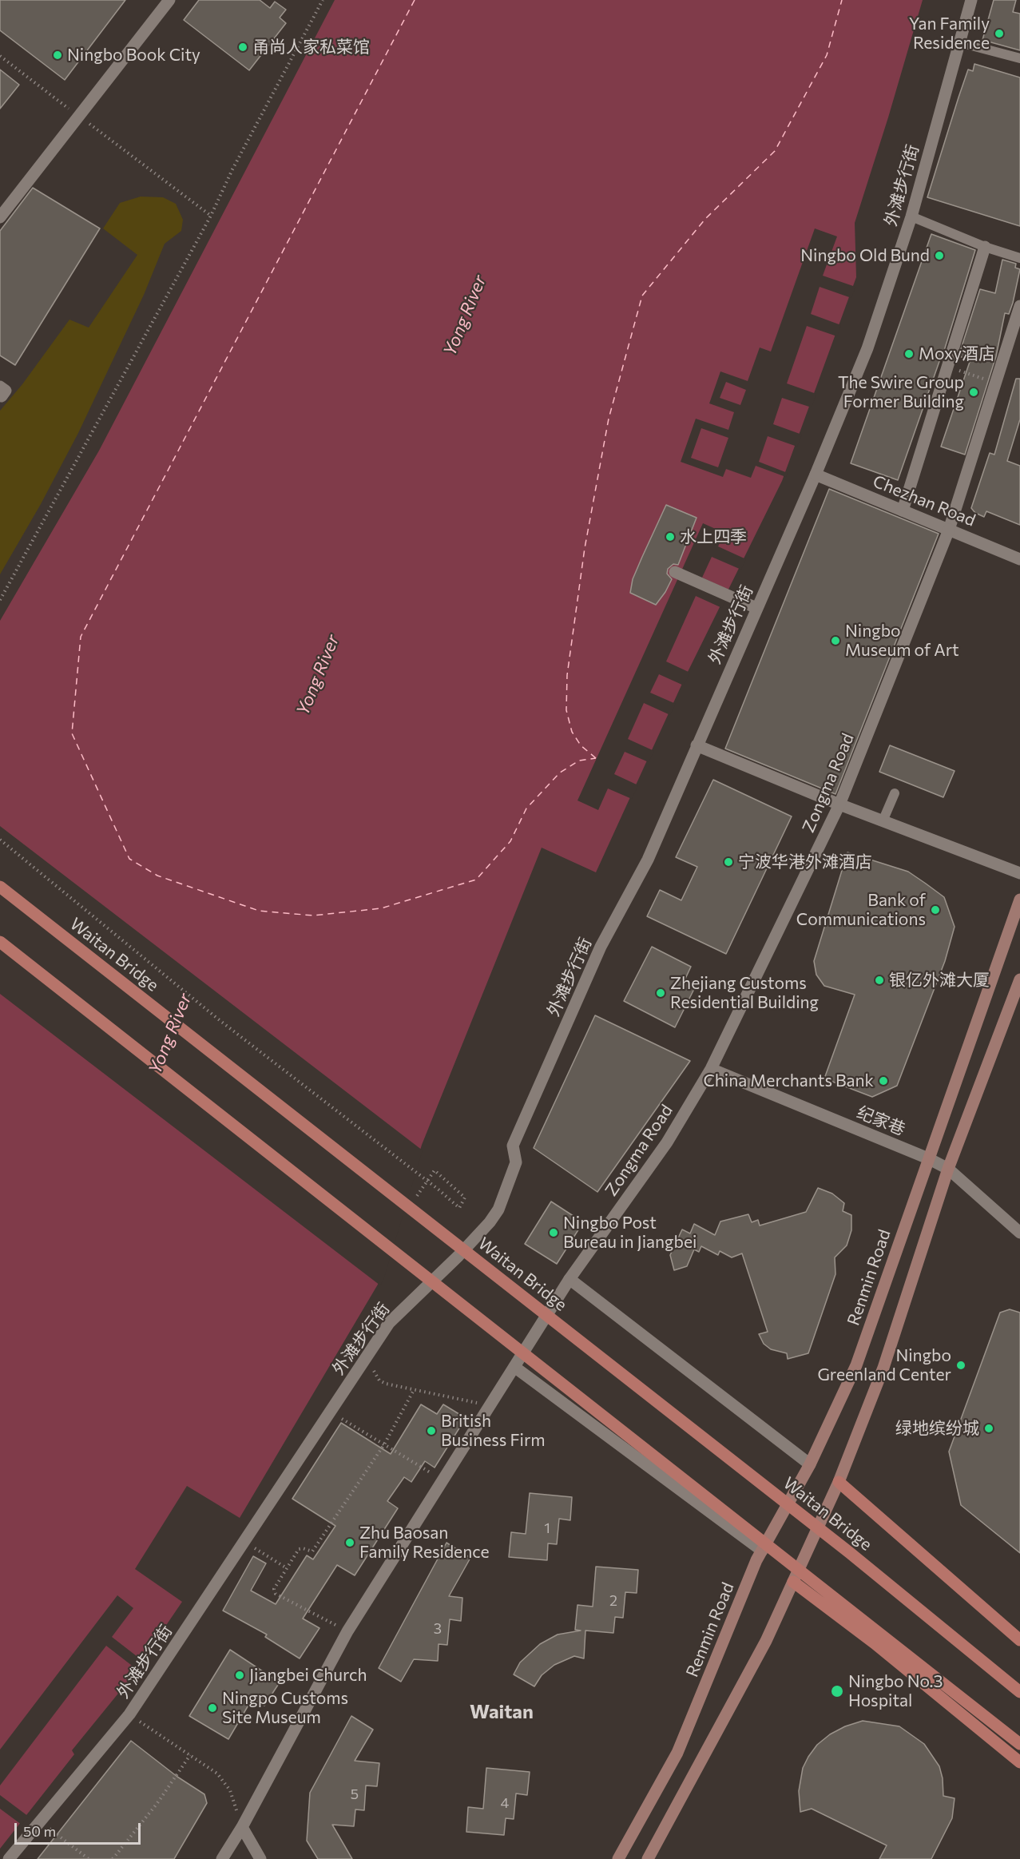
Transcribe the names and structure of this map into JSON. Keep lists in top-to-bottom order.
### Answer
{
  "streets": {
    "main road": ["Waitan Bridge", "Renmin Road"],
    "street": [
      "外滩步行街",
      "Chezhan Road",
      "Zongma Road",
      "纪家巷"
    ]
  },
  "crossings": [
    ["外滩步行街", "Chezhan Road"],
    ["Chezhan Road", "Zongma Road"],
    ["Zongma Road", "纪家巷"],
    ["纪家巷", "Renmin Road"]
  ],
  "districts": ["Waitan"],
  "water": ["Yong River"],
  "places": [
    "Yan Family Residence",
    "甬尚人家私菜馆",
    "Ningbo Book City",
    "Ningbo Old Bund",
    "Moxy酒店",
    "The Swire Group Former Building",
    "水上四季",
    "Ningbo Museum of Art",
    "宁波华港外滩酒店",
    "Bank of Communications",
    "银亿外滩大厦",
    "Zhejiang Customs Residential Building",
    "China Merchants Bank",
    "Ningbo Post Bureau in Jiangbei",
    "Ningbo Greenland Center",
    "绿地缤纷城",
    "British Business Firm",
    "Zhu Baosan Family Residence",
    "Jiangbei Church",
    "Ningbo No.3 Hospital",
    "Ningpo Customs Site Museum"
  ],
  "house_numbers": [
    "1",
    "2",
    "3",
    "5",
    "4"
  ],
  "scale_bar": "50 m"
}
